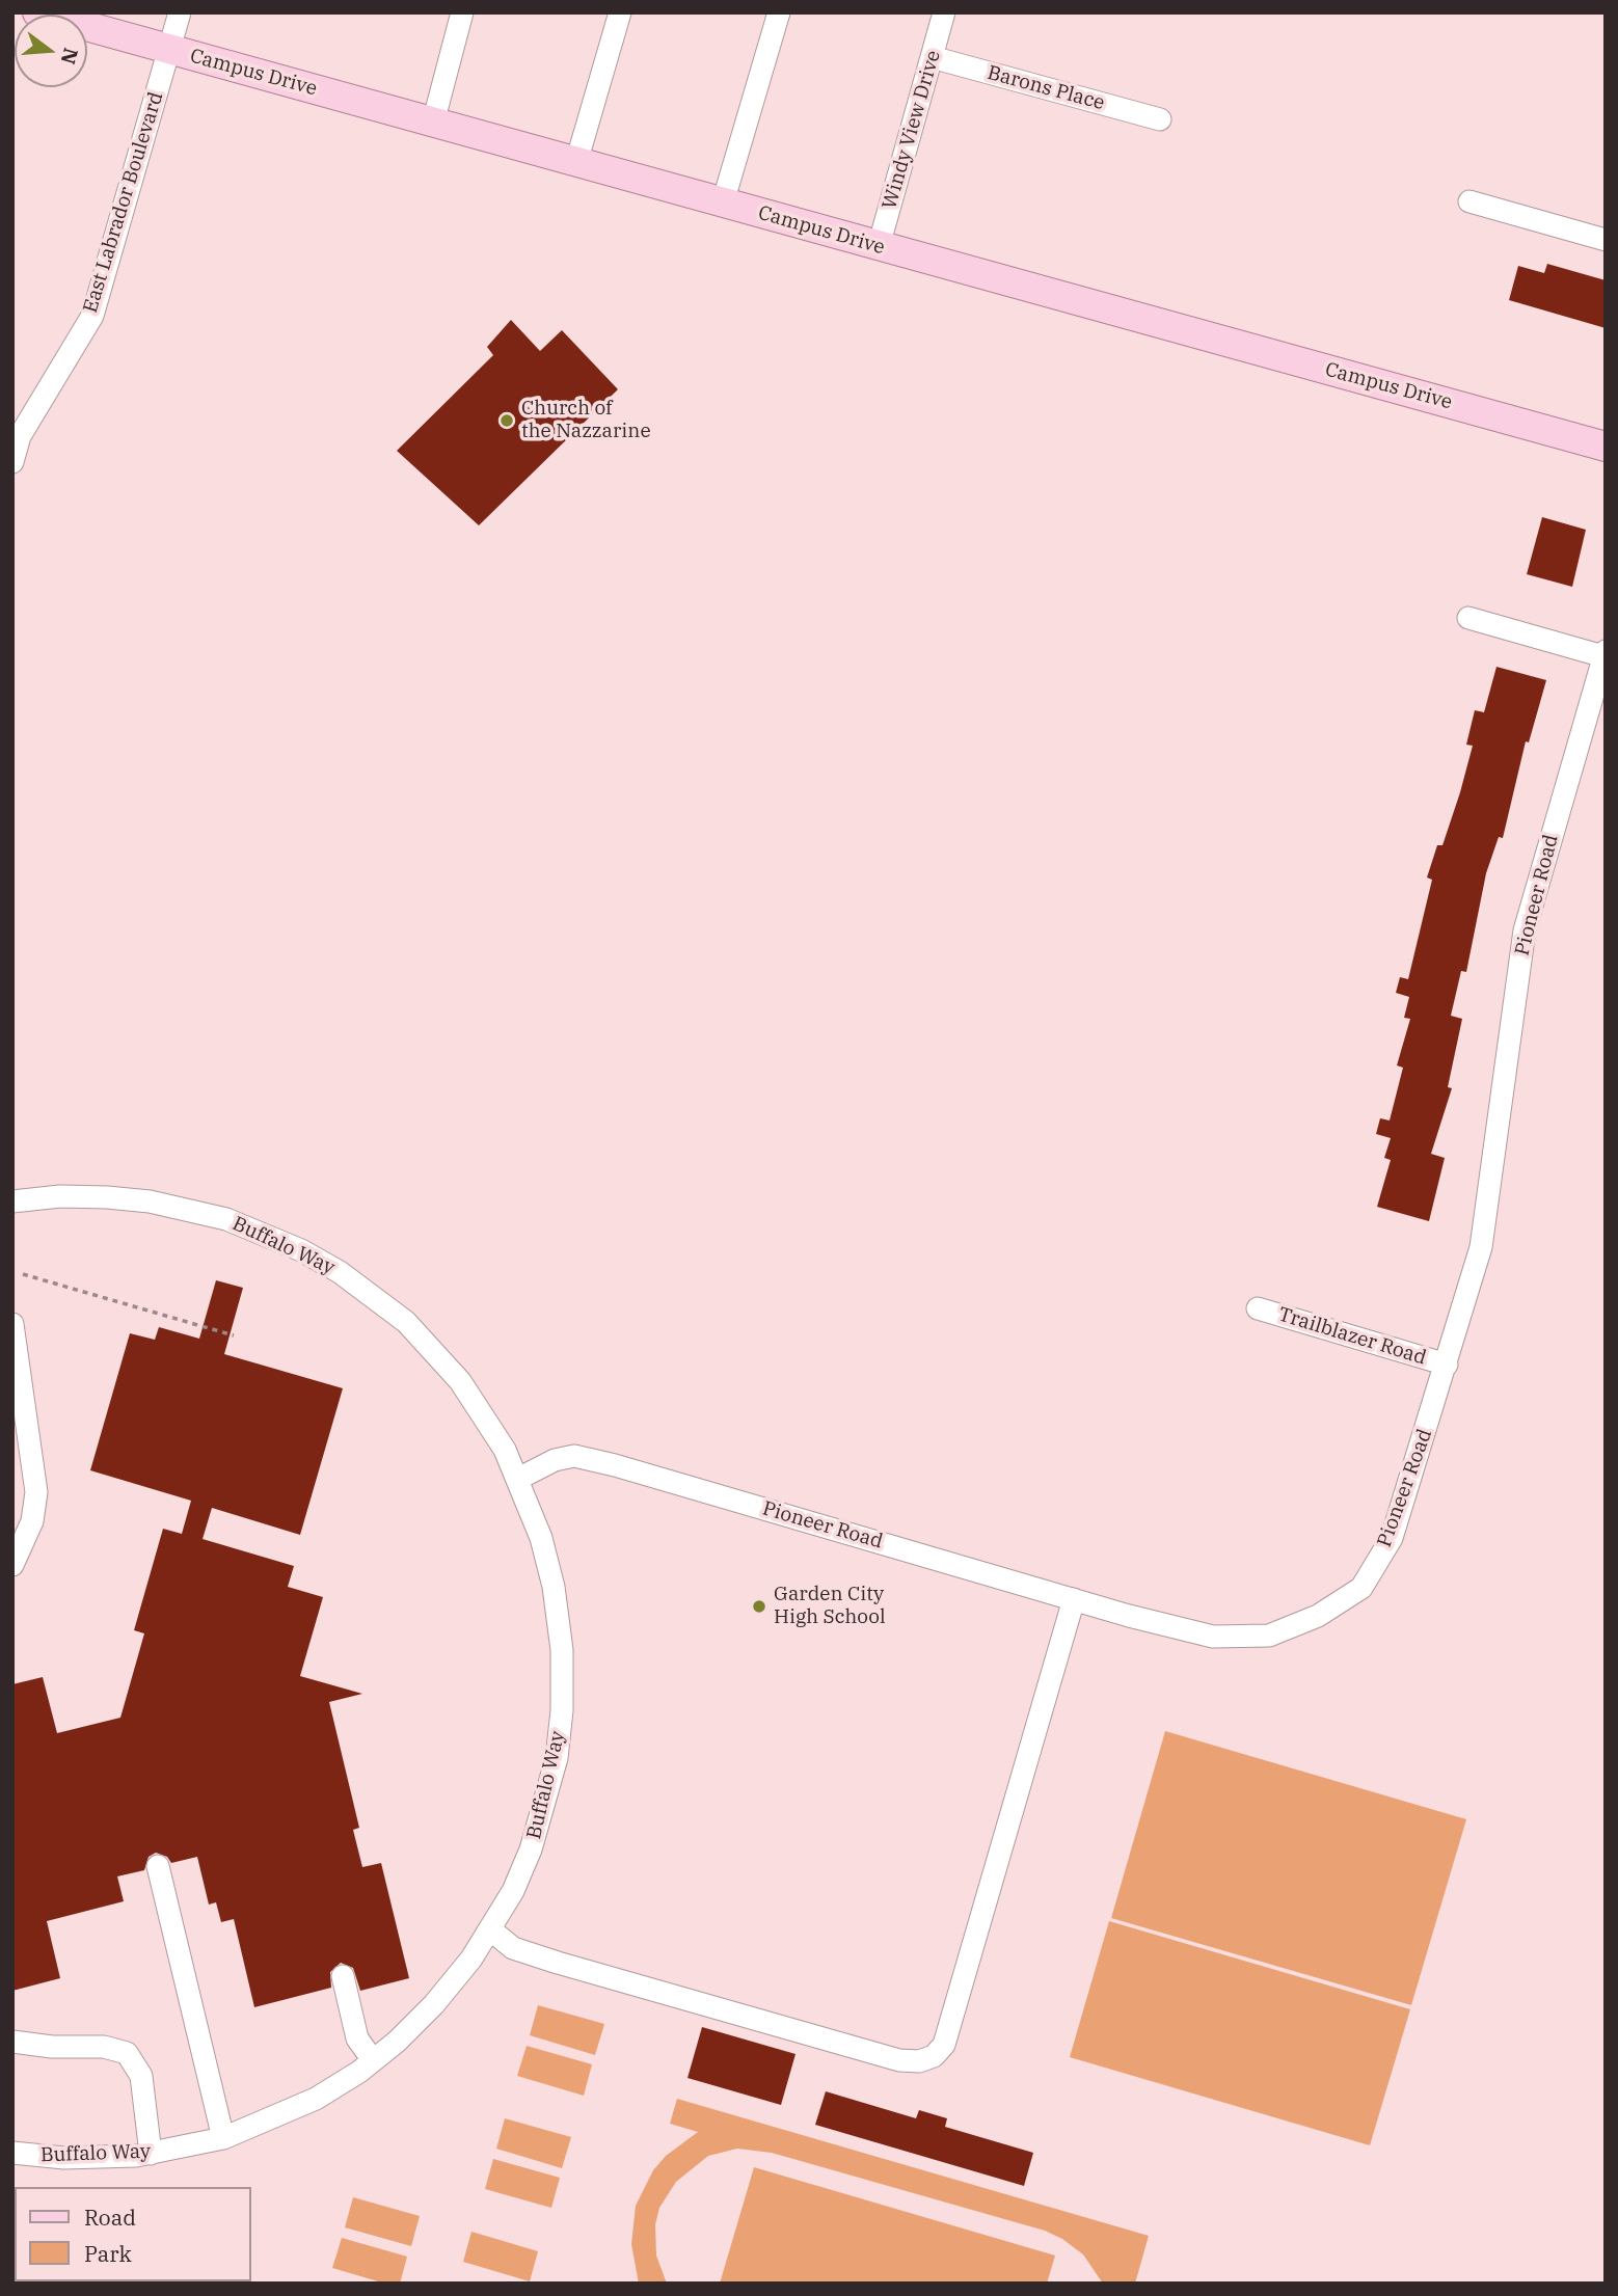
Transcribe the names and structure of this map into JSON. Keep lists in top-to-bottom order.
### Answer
{
  "streets": {
    "main road": ["Campus Drive"],
    "street": [
      "Barons Place",
      "Windy View Drive",
      "East Labrador Boulevard",
      "Pioneer Road",
      "Buffalo Way",
      "Trailblazer Road"
    ]
  },
  "crossings": [
    ["Campus Drive", "Windy View Drive"],
    ["Campus Drive", "East Labrador Boulevard"],
    ["Barons Place", "Windy View Drive"],
    ["Pioneer Road", "Buffalo Way"],
    ["Pioneer Road", "Trailblazer Road"]
  ],
  "places": ["Church of the Nazzarine", "Garden City High School"],
  "legend": ["Road", "Park"],
  "north": "right"
}
